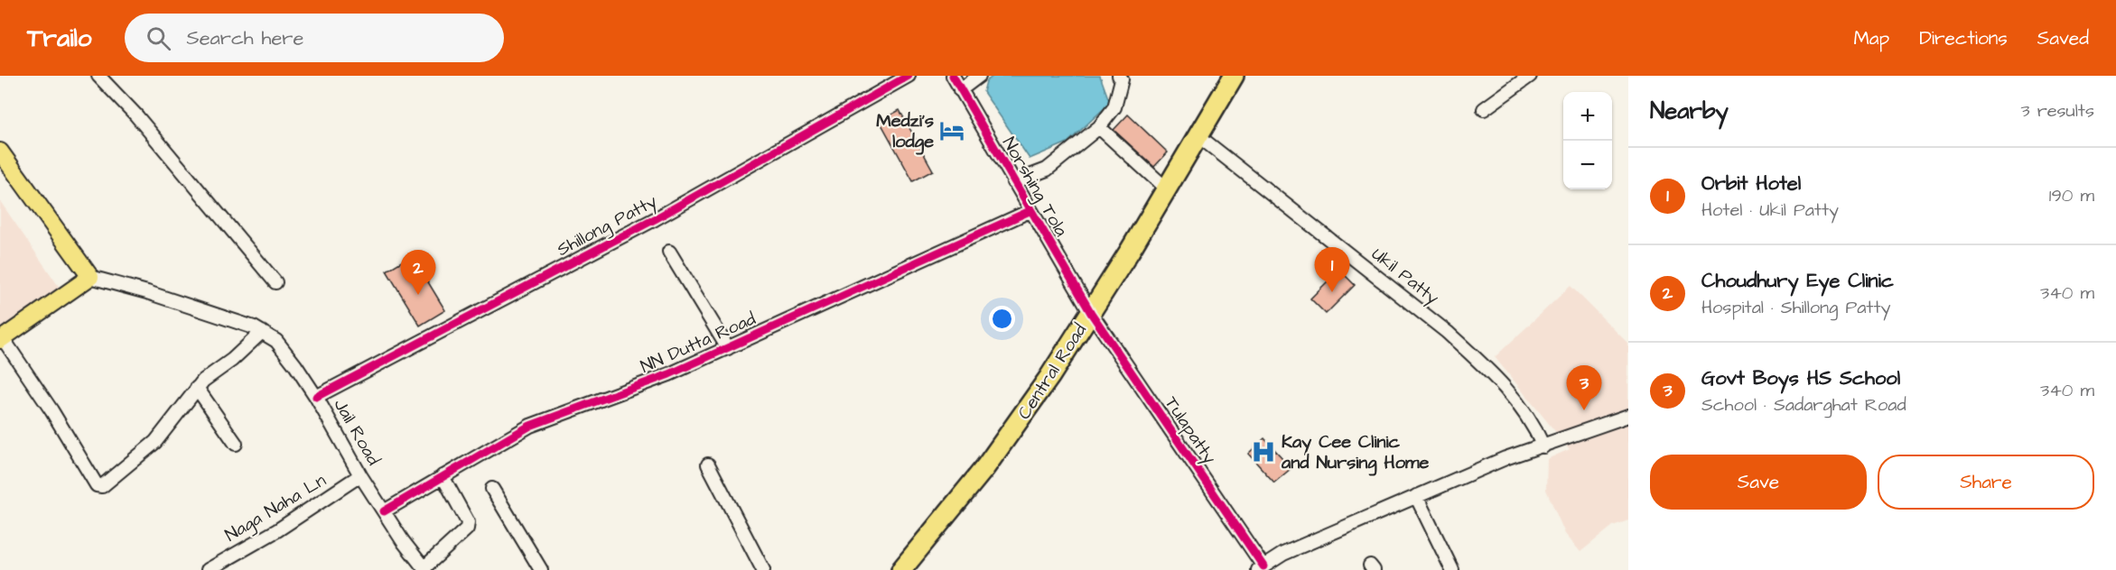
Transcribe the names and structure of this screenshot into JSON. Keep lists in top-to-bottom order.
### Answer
{
  "streets": {
    "highway": ["Central Road"],
    "street": [
      "Norshing Tola",
      "Shillong Patty",
      "Ukil Patty",
      "NN Dutta Road",
      "Tulapatty",
      "Jail Road",
      "Naga Naha Ln"
    ]
  },
  "crossings": [
    ["Norshing Tola", "NN Dutta Road"],
    ["Norshing Tola", "Central Road"],
    ["Norshing Tola", "Tulapatty"],
    ["Shillong Patty", "Jail Road"],
    ["Ukil Patty", "Central Road"],
    ["NN Dutta Road", "Jail Road"],
    ["Central Road", "Tulapatty"],
    ["Jail Road", "Naga Naha Ln"]
  ],
  "places": {
    "hotel": ["Medzi's lodge"],
    "hospital": ["Kay Cee Clinic and Nursing Home"]
  },
  "page": {
    "header": "Trailo",
    "search": "Search here",
    "nav": ["Map", "Directions", "Saved"],
    "heading": ["Nearby", "3 results"],
    "map_buttons": ["+", "−"],
    "list": [
      {
        "mark": "1",
        "name": "Orbit Hotel",
        "note": "Hotel · Ukil Patty",
        "value": "190 m"
      },
      {
        "mark": "2",
        "name": "Choudhury Eye Clinic",
        "note": "Hospital · Shillong Patty",
        "value": "340 m"
      },
      {
        "mark": "3",
        "name": "Govt Boys HS School",
        "note": "School · Sadarghat Road",
        "value": "340 m"
      }
    ],
    "pins": ["1", "2", "3"],
    "buttons": ["Save", "Share"]
  }
}
